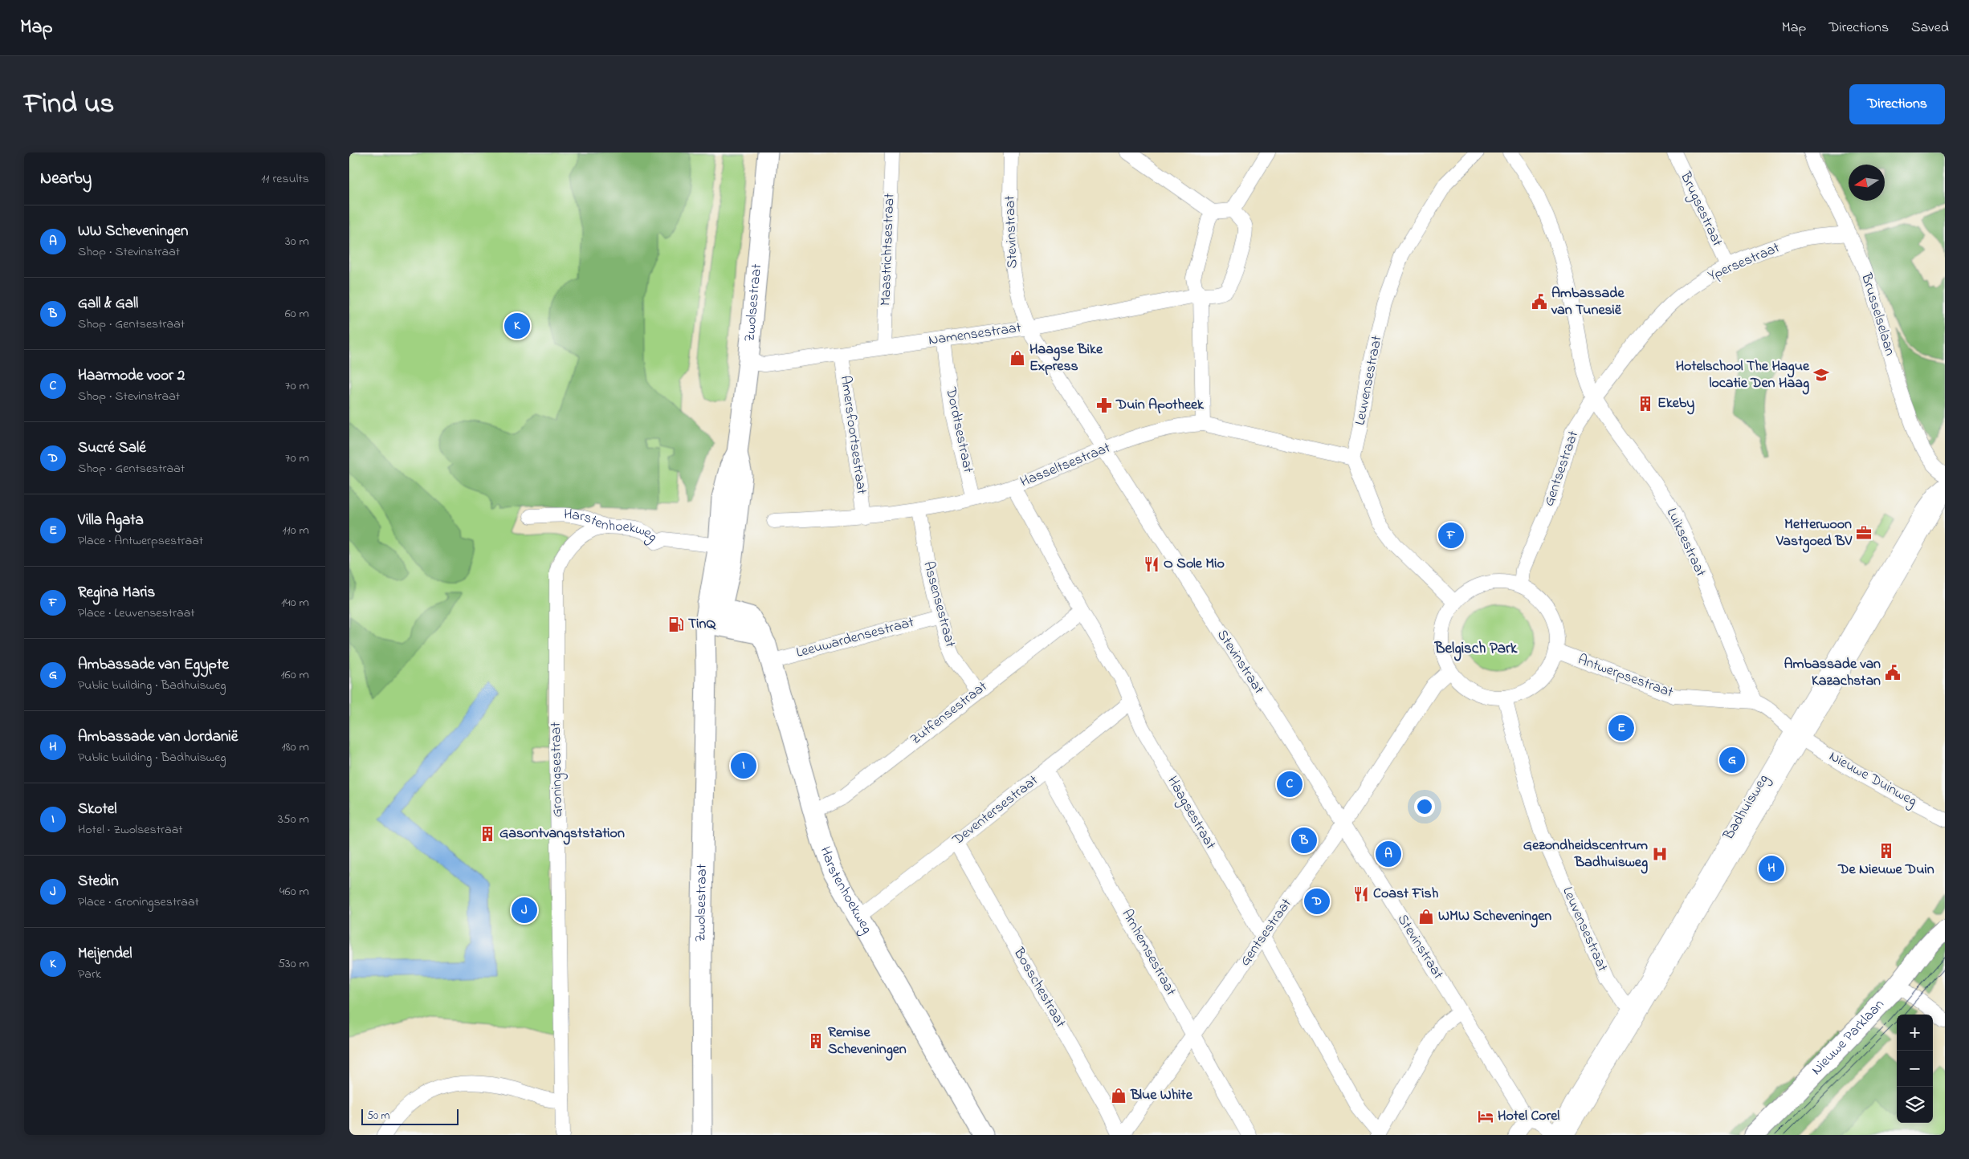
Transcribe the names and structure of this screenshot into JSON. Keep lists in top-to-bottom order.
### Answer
{
  "streets": {
    "main road": ["Zwolsestraat", "Harstenhoekweg", "Nieuwe Parklaan"],
    "street": [
      "Brugsestraat",
      "Stevinstraat",
      "Maastrichtsestraat",
      "Ypersestraat",
      "Brusselselaan",
      "Namensestraat",
      "Leuvensestraat",
      "Dordtsestraat",
      "Amersfoortsestraat",
      "Hasseltsestraat",
      "Gentsestraat",
      "Luiksestraat",
      "Assensestraat",
      "Leeuwardensestraat",
      "Antwerpsestraat",
      "Zutfensestraat",
      "Groningsestraat",
      "Nieuwe Duinweg",
      "Badhuisweg",
      "Deventersestraat",
      "Haagsestraat",
      "Arnhemsestraat",
      "Bosschestraat"
    ]
  },
  "crossings": [
    ["Brugsestraat", "Ypersestraat"],
    ["Stevinstraat", "Namensestraat"],
    ["Stevinstraat", "Hasseltsestraat"],
    ["Stevinstraat", "Gentsestraat"],
    ["Maastrichtsestraat", "Namensestraat"],
    ["Ypersestraat", "Brusselselaan"],
    ["Ypersestraat", "Gentsestraat"],
    ["Ypersestraat", "Luiksestraat"],
    ["Zwolsestraat", "Namensestraat"],
    ["Zwolsestraat", "Harstenhoekweg"],
    ["Namensestraat", "Dordtsestraat"],
    ["Namensestraat", "Amersfoortsestraat"],
    ["Leuvensestraat", "Hasseltsestraat"],
    ["Leuvensestraat", "Gentsestraat"],
    ["Leuvensestraat", "Antwerpsestraat"],
    ["Leuvensestraat", "Badhuisweg"],
    ["Dordtsestraat", "Hasseltsestraat"],
    ["Amersfoortsestraat", "Hasseltsestraat"],
    ["Hasseltsestraat", "Assensestraat"],
    ["Hasseltsestraat", "Haagsestraat"],
    ["Gentsestraat", "Luiksestraat"],
    ["Gentsestraat", "Antwerpsestraat"],
    ["Gentsestraat", "Haagsestraat"],
    ["Gentsestraat", "Arnhemsestraat"],
    ["Gentsestraat", "Bosschestraat"],
    ["Harstenhoekweg", "Leeuwardensestraat"],
    ["Harstenhoekweg", "Zutfensestraat"],
    ["Harstenhoekweg", "Groningsestraat"],
    ["Harstenhoekweg", "Deventersestraat"],
    ["Luiksestraat", "Antwerpsestraat"],
    ["Assensestraat", "Leeuwardensestraat"],
    ["Assensestraat", "Zutfensestraat"],
    ["Antwerpsestraat", "Nieuwe Duinweg"],
    ["Antwerpsestraat", "Badhuisweg"],
    ["Zutfensestraat", "Haagsestraat"],
    ["Nieuwe Duinweg", "Badhuisweg"],
    ["Deventersestraat", "Haagsestraat"],
    ["Deventersestraat", "Arnhemsestraat"],
    ["Deventersestraat", "Bosschestraat"]
  ],
  "districts": ["Belgisch Park"],
  "places": {
    "public building": ["Ambassade van Tunesië", "Ambassade van Kazachstan"],
    "shop": ["Haagse Bike Express", "WMW Scheveningen", "Blue White"],
    "school or university": ["Hotelschool The Hague locatie Den Haag"],
    "building": [
      "Ekeby",
      "Gasontvangststation",
      "De Nieuwe Duin",
      "Remise Scheveningen"
    ],
    "pharmacy": ["Duin Apotheek"],
    "office": ["Metterwoon Vastgoed BV"],
    "restaurant": ["O Sole Mio", "Coast Fish"],
    "fuel station": ["TinQ"],
    "hospital": ["Gezondheidscentrum Badhuisweg"],
    "hotel": ["Hotel Corel"]
  },
  "scale_bar": "50 m",
  "north": "left",
  "page": {
    "header": "Map",
    "nav": ["Map", "Directions", "Saved"],
    "title": "Find us",
    "buttons": "Directions",
    "heading": ["Nearby", "11 results"],
    "list": [
      {
        "mark": "A",
        "name": "WW Scheveningen",
        "note": "Shop · Stevinstraat",
        "value": "30 m"
      },
      {
        "mark": "B",
        "name": "Gall & Gall",
        "note": "Shop · Gentsestraat",
        "value": "60 m"
      },
      {
        "mark": "C",
        "name": "Haarmode voor 2",
        "note": "Shop · Stevinstraat",
        "value": "70 m"
      },
      {
        "mark": "D",
        "name": "Sucré Salé",
        "note": "Shop · Gentsestraat",
        "value": "70 m"
      },
      {
        "mark": "E",
        "name": "Villa Agata",
        "note": "Place · Antwerpsestraat",
        "value": "110 m"
      },
      {
        "mark": "F",
        "name": "Regina Maris",
        "note": "Place · Leuvensestraat",
        "value": "140 m"
      },
      {
        "mark": "G",
        "name": "Ambassade van Egypte",
        "note": "Public building · Badhuisweg",
        "value": "160 m"
      },
      {
        "mark": "H",
        "name": "Ambassade van Jordanië",
        "note": "Public building · Badhuisweg",
        "value": "180 m"
      },
      {
        "mark": "I",
        "name": "Skotel",
        "note": "Hotel · Zwolsestraat",
        "value": "350 m"
      },
      {
        "mark": "J",
        "name": "Stedin",
        "note": "Place · Groningsestraat",
        "value": "460 m"
      },
      {
        "mark": "K",
        "name": "Meijendel",
        "note": "Park",
        "value": "530 m"
      }
    ],
    "pins": [
      "K",
      "F",
      "E",
      "G",
      "I",
      "C",
      "B",
      "A",
      "H",
      "D",
      "J"
    ],
    "map_buttons": ["+", "−"],
    "scale": "50 m"
  }
}
